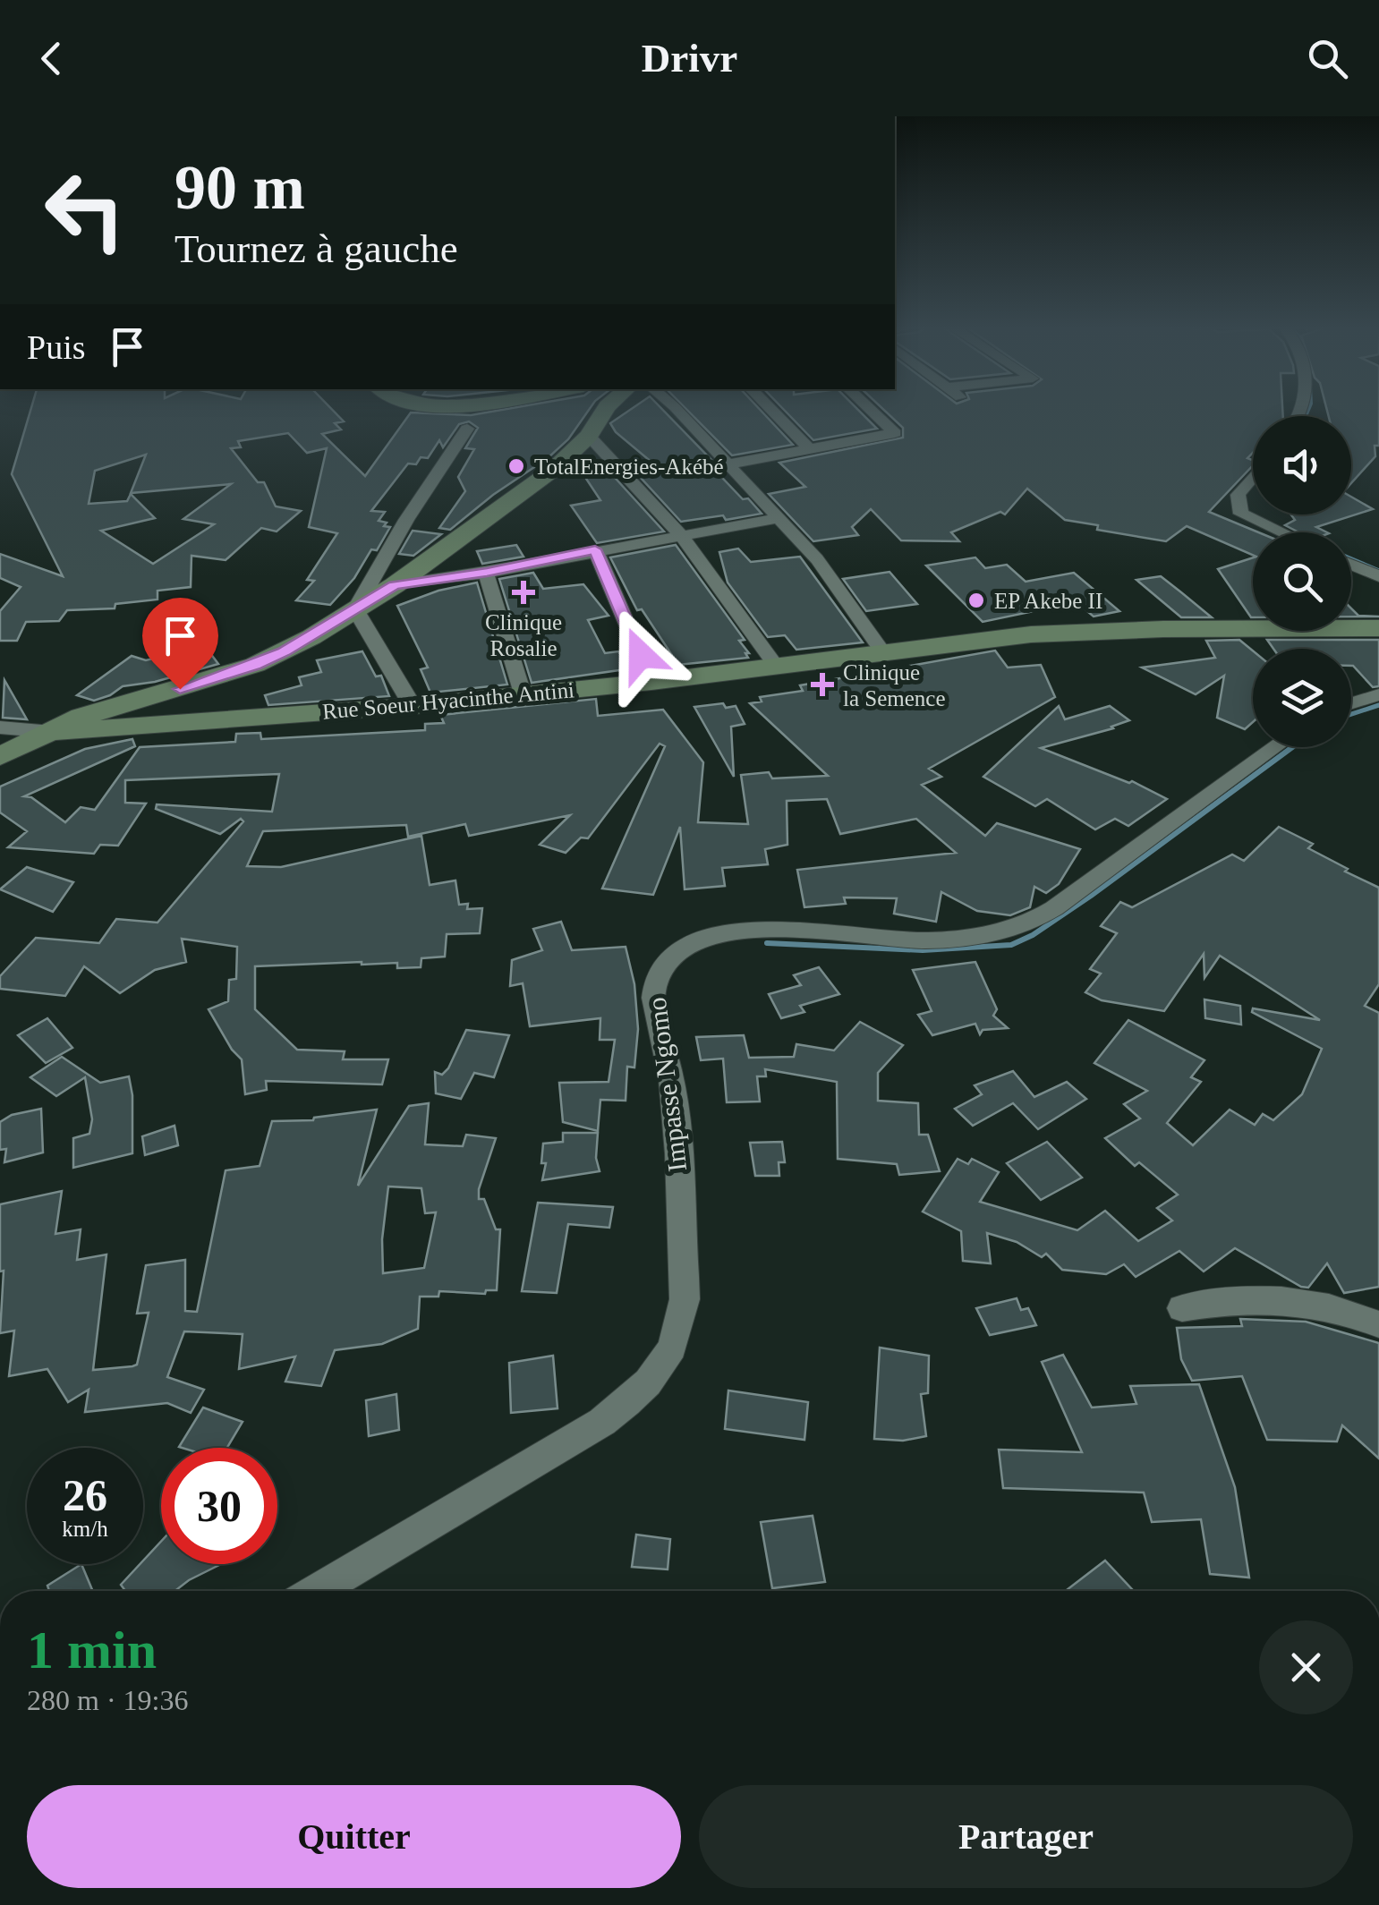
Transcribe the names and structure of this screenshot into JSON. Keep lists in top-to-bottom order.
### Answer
{
  "streets": {
    "street": ["Rue Soeur Hyacinthe Antini", "Impasse Ngomo"]
  },
  "places": {
    "other": ["TotalEnergies-Akébé", "EP Akebe II"],
    "health": ["Clinique Rosalie", "Clinique la Semence"]
  },
  "page": {
    "header": "Drivr",
    "turn": ["90 m", "Tournez à gauche"],
    "then": "Puis",
    "speed": "26 km/h",
    "limit": "30",
    "heading": ["1 min", "280 m · 19:36"],
    "buttons": ["Quitter", "Partager"]
  }
}
